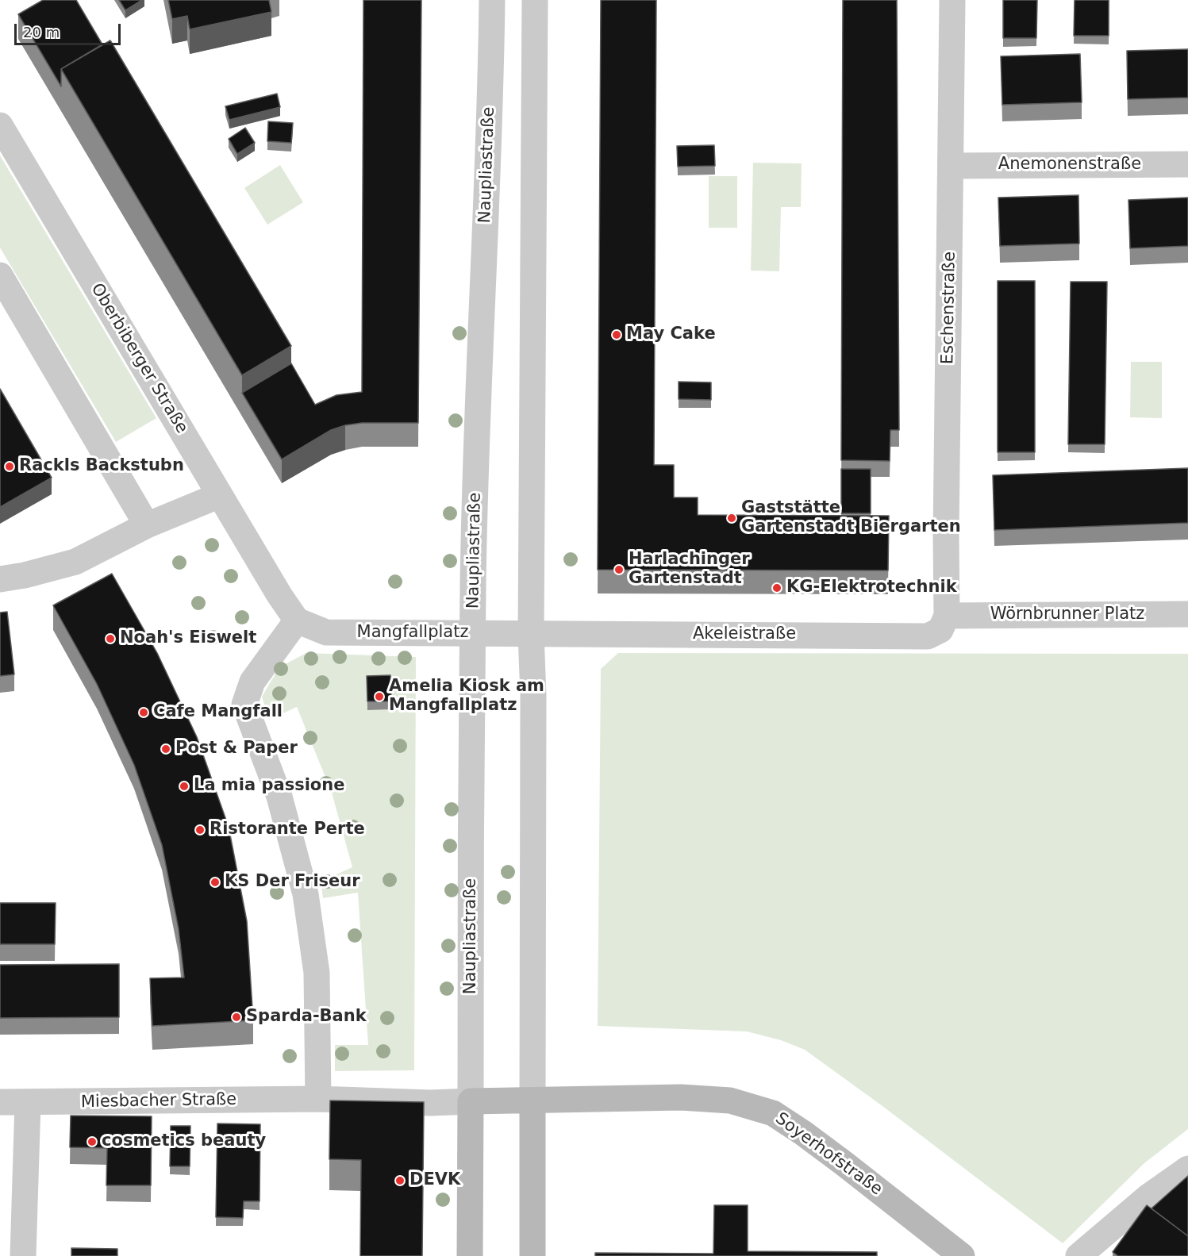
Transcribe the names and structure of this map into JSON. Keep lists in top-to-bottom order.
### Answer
{
  "streets": {
    "main road": ["Soyerhofstraße"],
    "street": [
      "Naupliastraße",
      "Anemonenstraße",
      "Eschenstraße",
      "Oberbiberger Straße",
      "Wörnbrunner Platz",
      "Mangfallplatz",
      "Akeleistraße",
      "Miesbacher Straße"
    ]
  },
  "crossings": [
    ["Naupliastraße", "Mangfallplatz"],
    ["Anemonenstraße", "Eschenstraße"],
    ["Eschenstraße", "Wörnbrunner Platz"],
    ["Eschenstraße", "Akeleistraße"],
    ["Wörnbrunner Platz", "Akeleistraße"],
    ["Mangfallplatz", "Akeleistraße"]
  ],
  "places": [
    "May Cake",
    "Rackls Backstubn",
    "Gaststätte Gartenstadt Biergarten",
    "Harlachinger Gartenstadt",
    "KG-Elektrotechnik",
    "Noah's Eiswelt",
    "Amelia Kiosk am Mangfallplatz",
    "Cafe Mangfall",
    "Post & Paper",
    "La mia passione",
    "Ristorante Perte",
    "KS Der Friseur",
    "Sparda-Bank",
    "cosmetics beauty",
    "DEVK"
  ],
  "scale_bar": "20 m"
}
